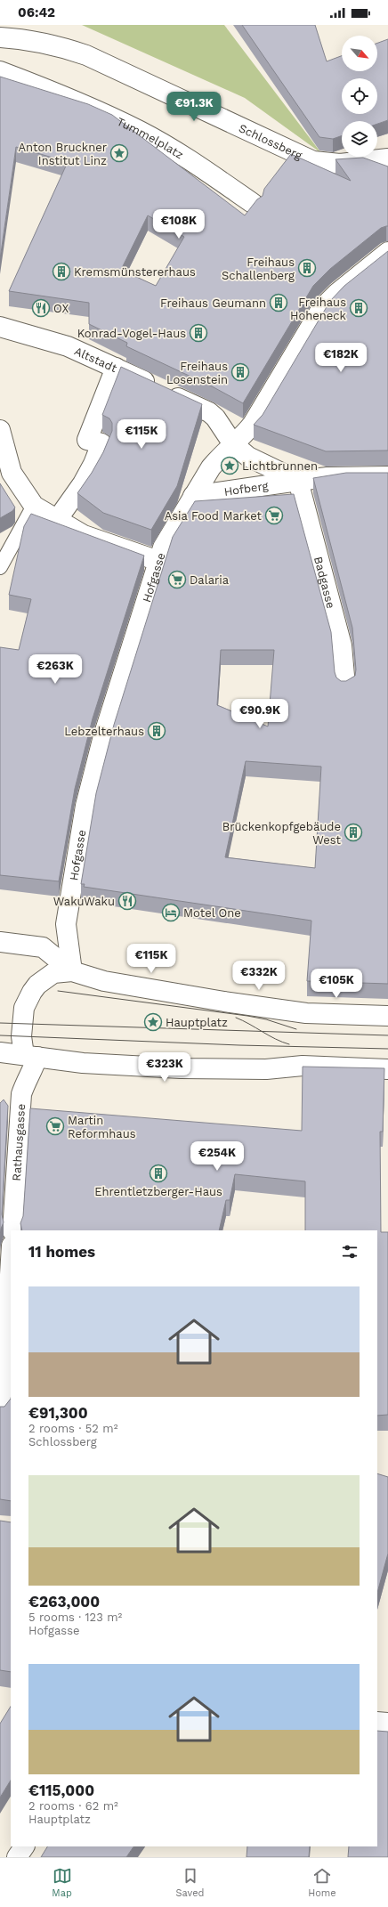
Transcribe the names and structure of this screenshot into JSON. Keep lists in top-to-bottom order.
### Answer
{
  "streets": {
    "street": [
      "Tummelplatz",
      "Schlossberg",
      "Altstadt",
      "Hofberg",
      "Hofgasse",
      "Badgasse",
      "Rathausgasse"
    ]
  },
  "crossings": [
    ["Altstadt", "Hofberg"],
    ["Altstadt", "Hofgasse"],
    ["Hofberg", "Hofgasse"],
    ["Hofberg", "Badgasse"]
  ],
  "places": {
    "place": ["Anton Bruckner Institut Linz", "Lichtbrunnen", "Hauptplatz"],
    "building": [
      "Freihaus Schallenberg",
      "Kremsmünstererhaus",
      "Freihaus Geumann",
      "Freihaus Hoheneck",
      "Konrad-Vogel-Haus",
      "Freihaus Losenstein",
      "Lebzelterhaus",
      "Brückenkopfgebäude West",
      "Ehrentletzberger-Haus"
    ],
    "restaurant": ["OX", "WakuWaku"],
    "supermarket": ["Asia Food Market", "Dalaria", "Martin Reformhaus"],
    "hotel": ["Motel One"]
  },
  "north": "bottom right",
  "page": {
    "status": "06:42",
    "price": [
      "€91.3K",
      "€108K",
      "€182K",
      "€115K",
      "€263K",
      "€90.9K",
      "€115K",
      "€332K",
      "€105K",
      "€323K",
      "€254K"
    ],
    "heading": "11 homes",
    "list": [
      {
        "name": "€91,300",
        "note": "2 rooms · 52 m² · Schlossberg"
      },
      {
        "name": "€263,000",
        "note": "5 rooms · 123 m² · Hofgasse"
      },
      {
        "name": "€115,000",
        "note": "2 rooms · 62 m² · Hauptplatz"
      }
    ],
    "tabs": ["Map", "Saved", "Home"]
  }
}
